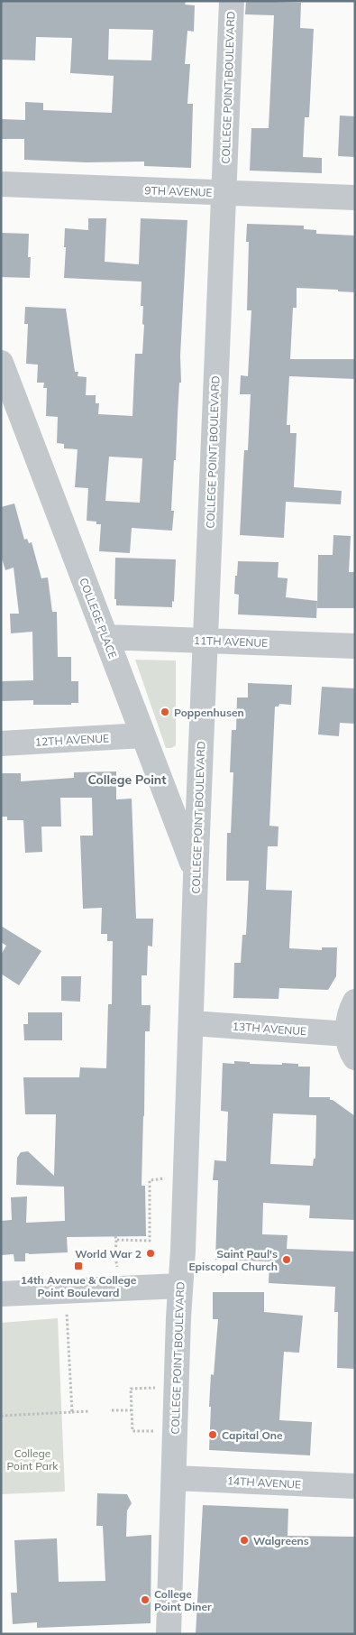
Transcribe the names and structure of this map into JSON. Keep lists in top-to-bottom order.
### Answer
{
  "streets": {
    "street": [
      "COLLEGE POINT BOULEVARD",
      "9TH AVENUE",
      "COLLEGE PLACE",
      "11TH AVENUE",
      "12TH AVENUE",
      "13TH AVENUE",
      "14TH AVENUE"
    ]
  },
  "crossings": [
    ["COLLEGE POINT BOULEVARD", "9TH AVENUE"],
    ["COLLEGE POINT BOULEVARD", "COLLEGE PLACE"],
    ["COLLEGE POINT BOULEVARD", "11TH AVENUE"],
    ["COLLEGE POINT BOULEVARD", "13TH AVENUE"],
    ["COLLEGE POINT BOULEVARD", "14TH AVENUE"],
    ["COLLEGE PLACE", "11TH AVENUE"],
    ["COLLEGE PLACE", "12TH AVENUE"]
  ],
  "districts": ["College Point"],
  "parks": ["College Point Park"],
  "places": {
    "other": [
      "Poppenhusen",
      "World War 2",
      "Saint Paul's Episcopal Church",
      "Capital One",
      "Walgreens",
      "College Point Diner"
    ],
    "transit": ["14th Avenue & College Point Boulevard"]
  }
}
